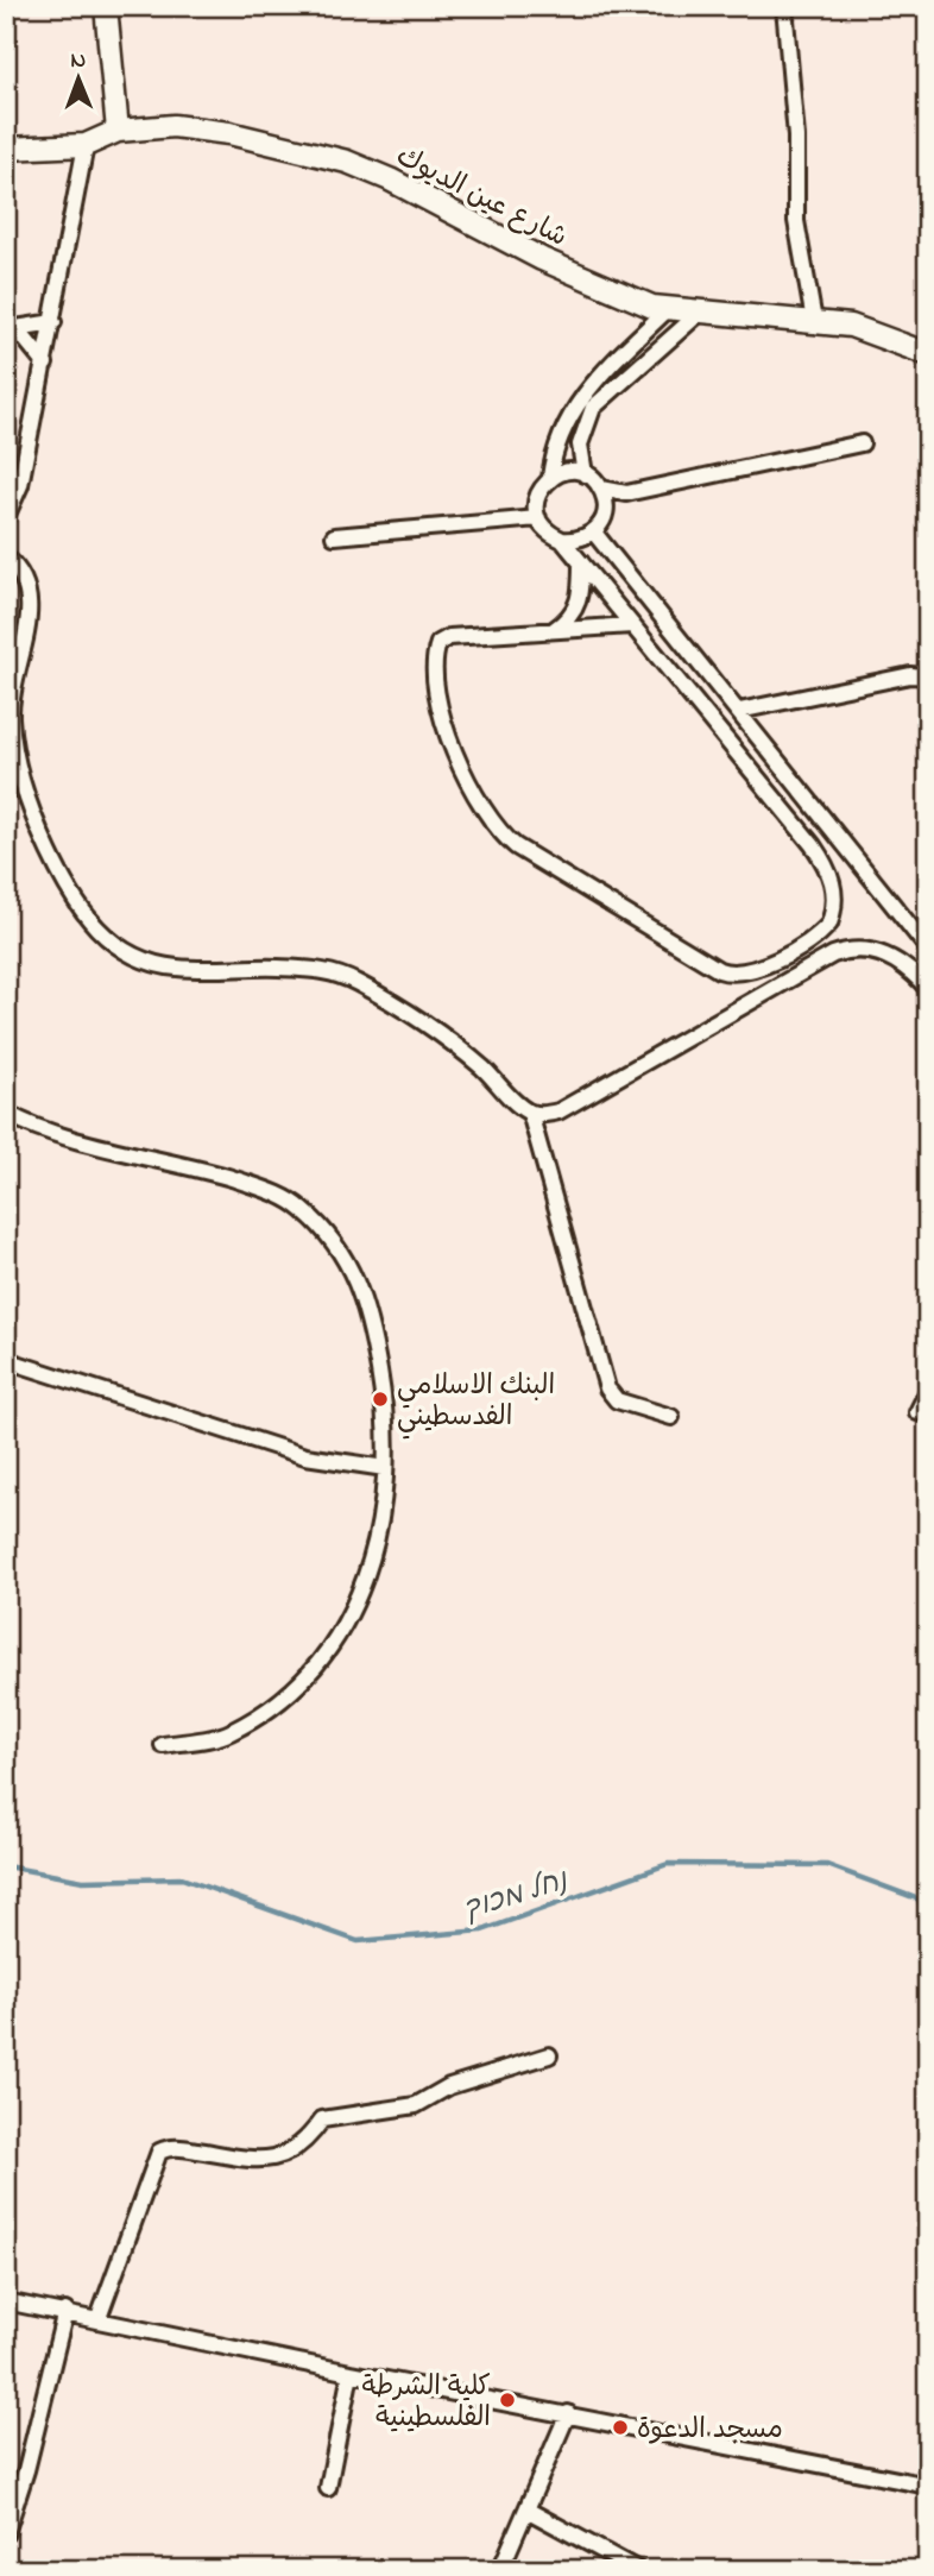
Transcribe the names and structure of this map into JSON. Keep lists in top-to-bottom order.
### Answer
{
  "streets": {
    "street": ["شارع عين الديوك"]
  },
  "water": ["נחל מכוך"],
  "places": ["البنك الاسلامي الفدسطيني", "كلية الشرطة الفلسطينية", "مسجد الدعوة"],
  "north": "top"
}
